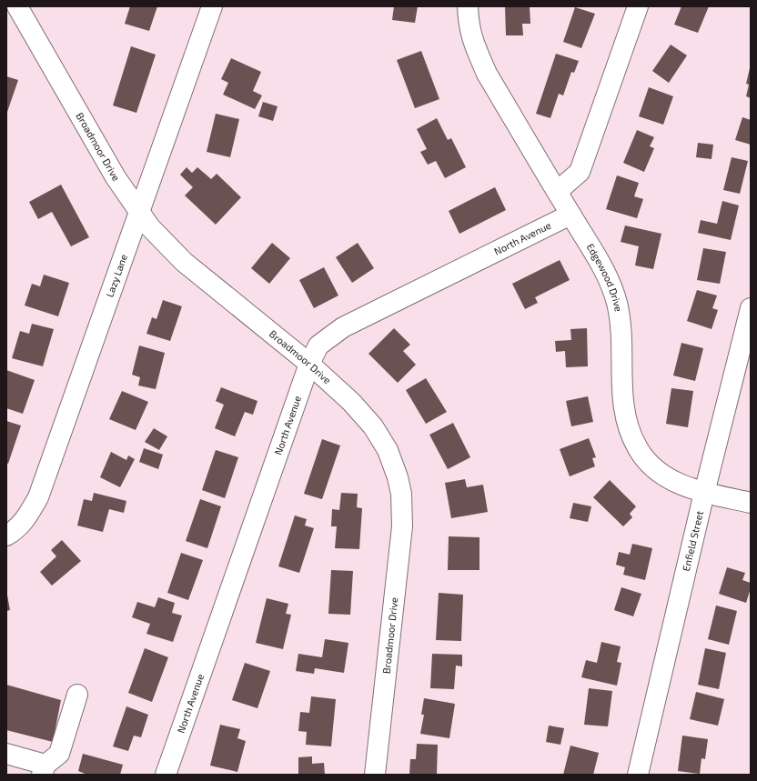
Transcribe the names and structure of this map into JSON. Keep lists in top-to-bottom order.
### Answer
{
  "streets": {
    "street": [
      "Broadmoor Drive",
      "North Avenue",
      "Lazy Lane",
      "Edgewood Drive",
      "Enfield Street"
    ]
  },
  "crossings": [
    ["Broadmoor Drive", "North Avenue"],
    ["Broadmoor Drive", "Lazy Lane"],
    ["North Avenue", "Edgewood Drive"],
    ["Edgewood Drive", "Enfield Street"]
  ]
}
